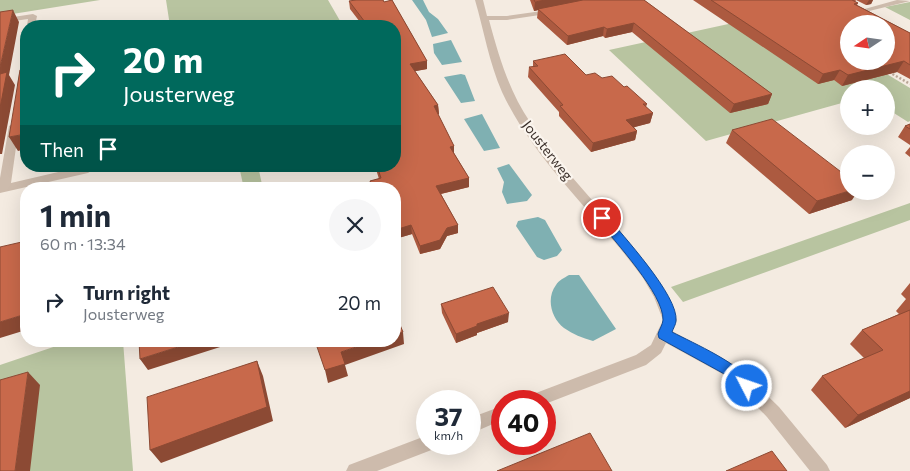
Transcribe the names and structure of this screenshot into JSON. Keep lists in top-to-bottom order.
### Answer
{
  "streets": {
    "street": ["Jousterweg"]
  },
  "north": "left",
  "page": {
    "map_buttons": ["+", "−"],
    "turn": ["20 m", "Jousterweg"],
    "then": "Then",
    "heading": ["1 min", "60 m · 13:34"],
    "list": [
      {
        "name": "Turn right",
        "note": "Jousterweg",
        "value": "20 m"
      }
    ],
    "speed": "37 km/h",
    "limit": "40"
  }
}
